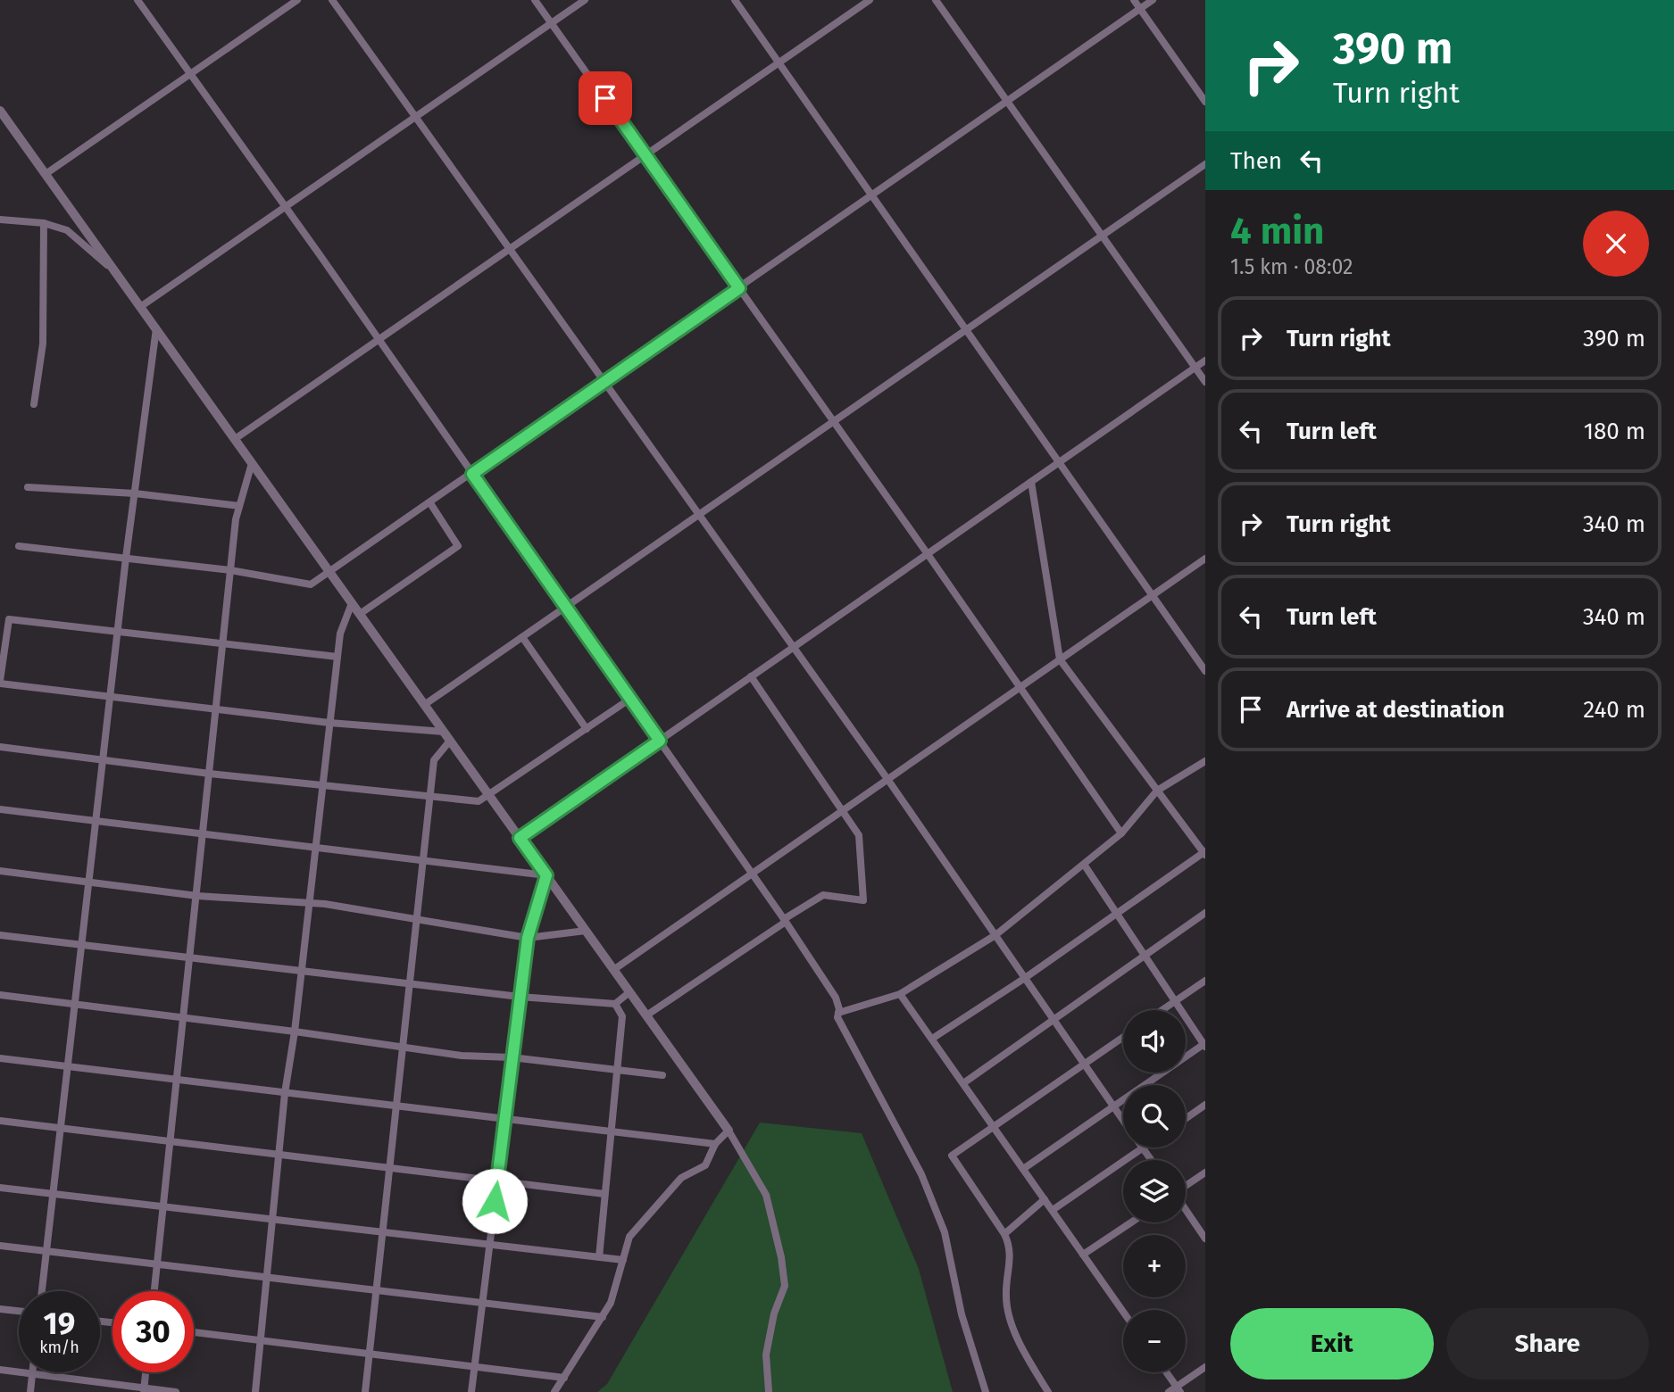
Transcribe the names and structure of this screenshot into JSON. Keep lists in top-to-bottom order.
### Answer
{
  "page": {
    "turn": ["390 m", "Turn right"],
    "then": "Then",
    "heading": ["4 min", "1.5 km · 08:02"],
    "list": [
      {
        "name": "Turn right",
        "value": "390 m"
      },
      {
        "name": "Turn left",
        "value": "180 m"
      },
      {
        "name": "Turn right",
        "value": "340 m"
      },
      {
        "name": "Turn left",
        "value": "340 m"
      },
      {
        "name": "Arrive at destination",
        "value": "240 m"
      }
    ],
    "map_buttons": ["+", "−"],
    "speed": "19 km/h",
    "limit": "30",
    "buttons": ["Exit", "Share"]
  }
}
